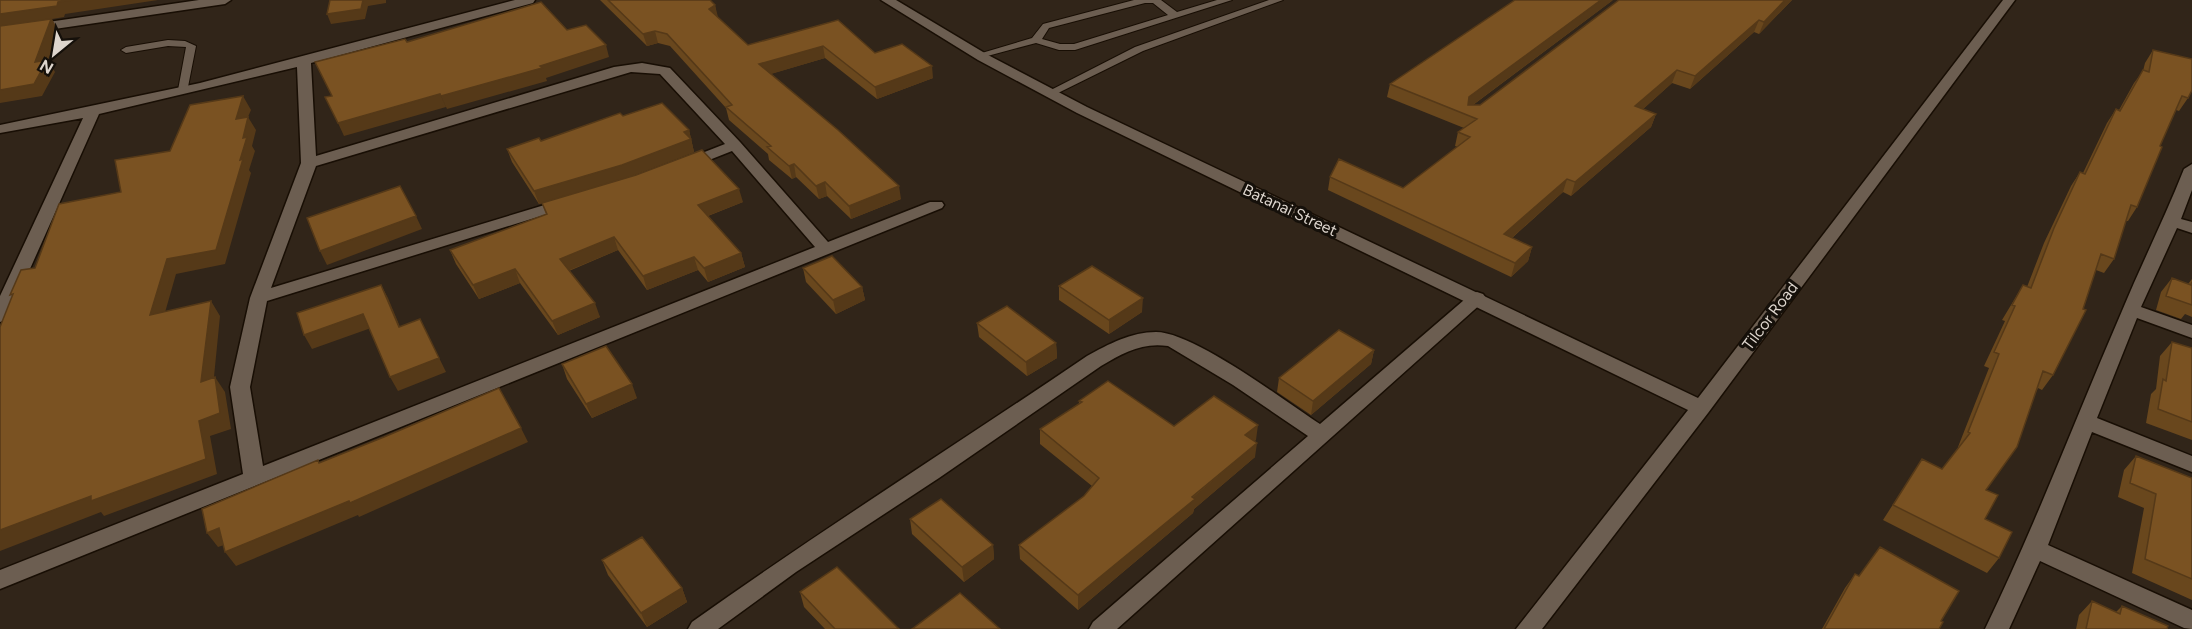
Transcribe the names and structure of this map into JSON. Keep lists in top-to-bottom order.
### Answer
{
  "streets": {
    "street": ["Batanai Street", "Tilcor Road"]
  },
  "crossings": [
    ["Batanai Street", "Tilcor Road"]
  ],
  "north": "bottom left"
}
